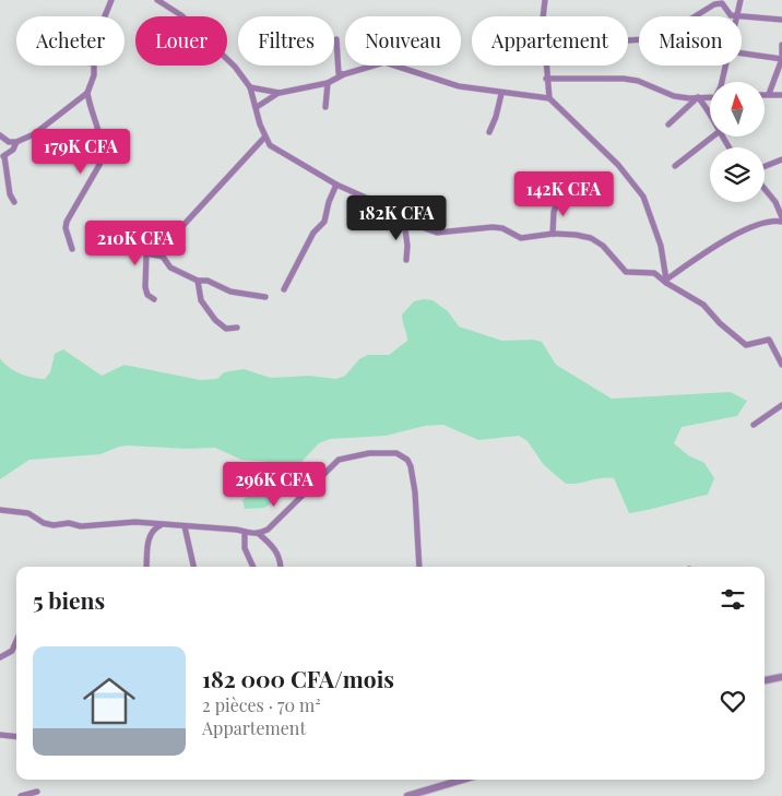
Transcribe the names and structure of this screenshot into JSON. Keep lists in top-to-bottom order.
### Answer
{
  "north": "top",
  "page": {
    "chip": [
      "Acheter",
      "Louer",
      "Filtres",
      "Nouveau",
      "Appartement",
      "Maison"
    ],
    "price": [
      "179K CFA",
      "142K CFA",
      "182K CFA",
      "210K CFA",
      "296K CFA"
    ],
    "heading": "5 biens",
    "list": [
      {
        "name": "182 000 CFA/mois",
        "note": "2 pièces · 70 m² · Appartement"
      }
    ]
  }
}
